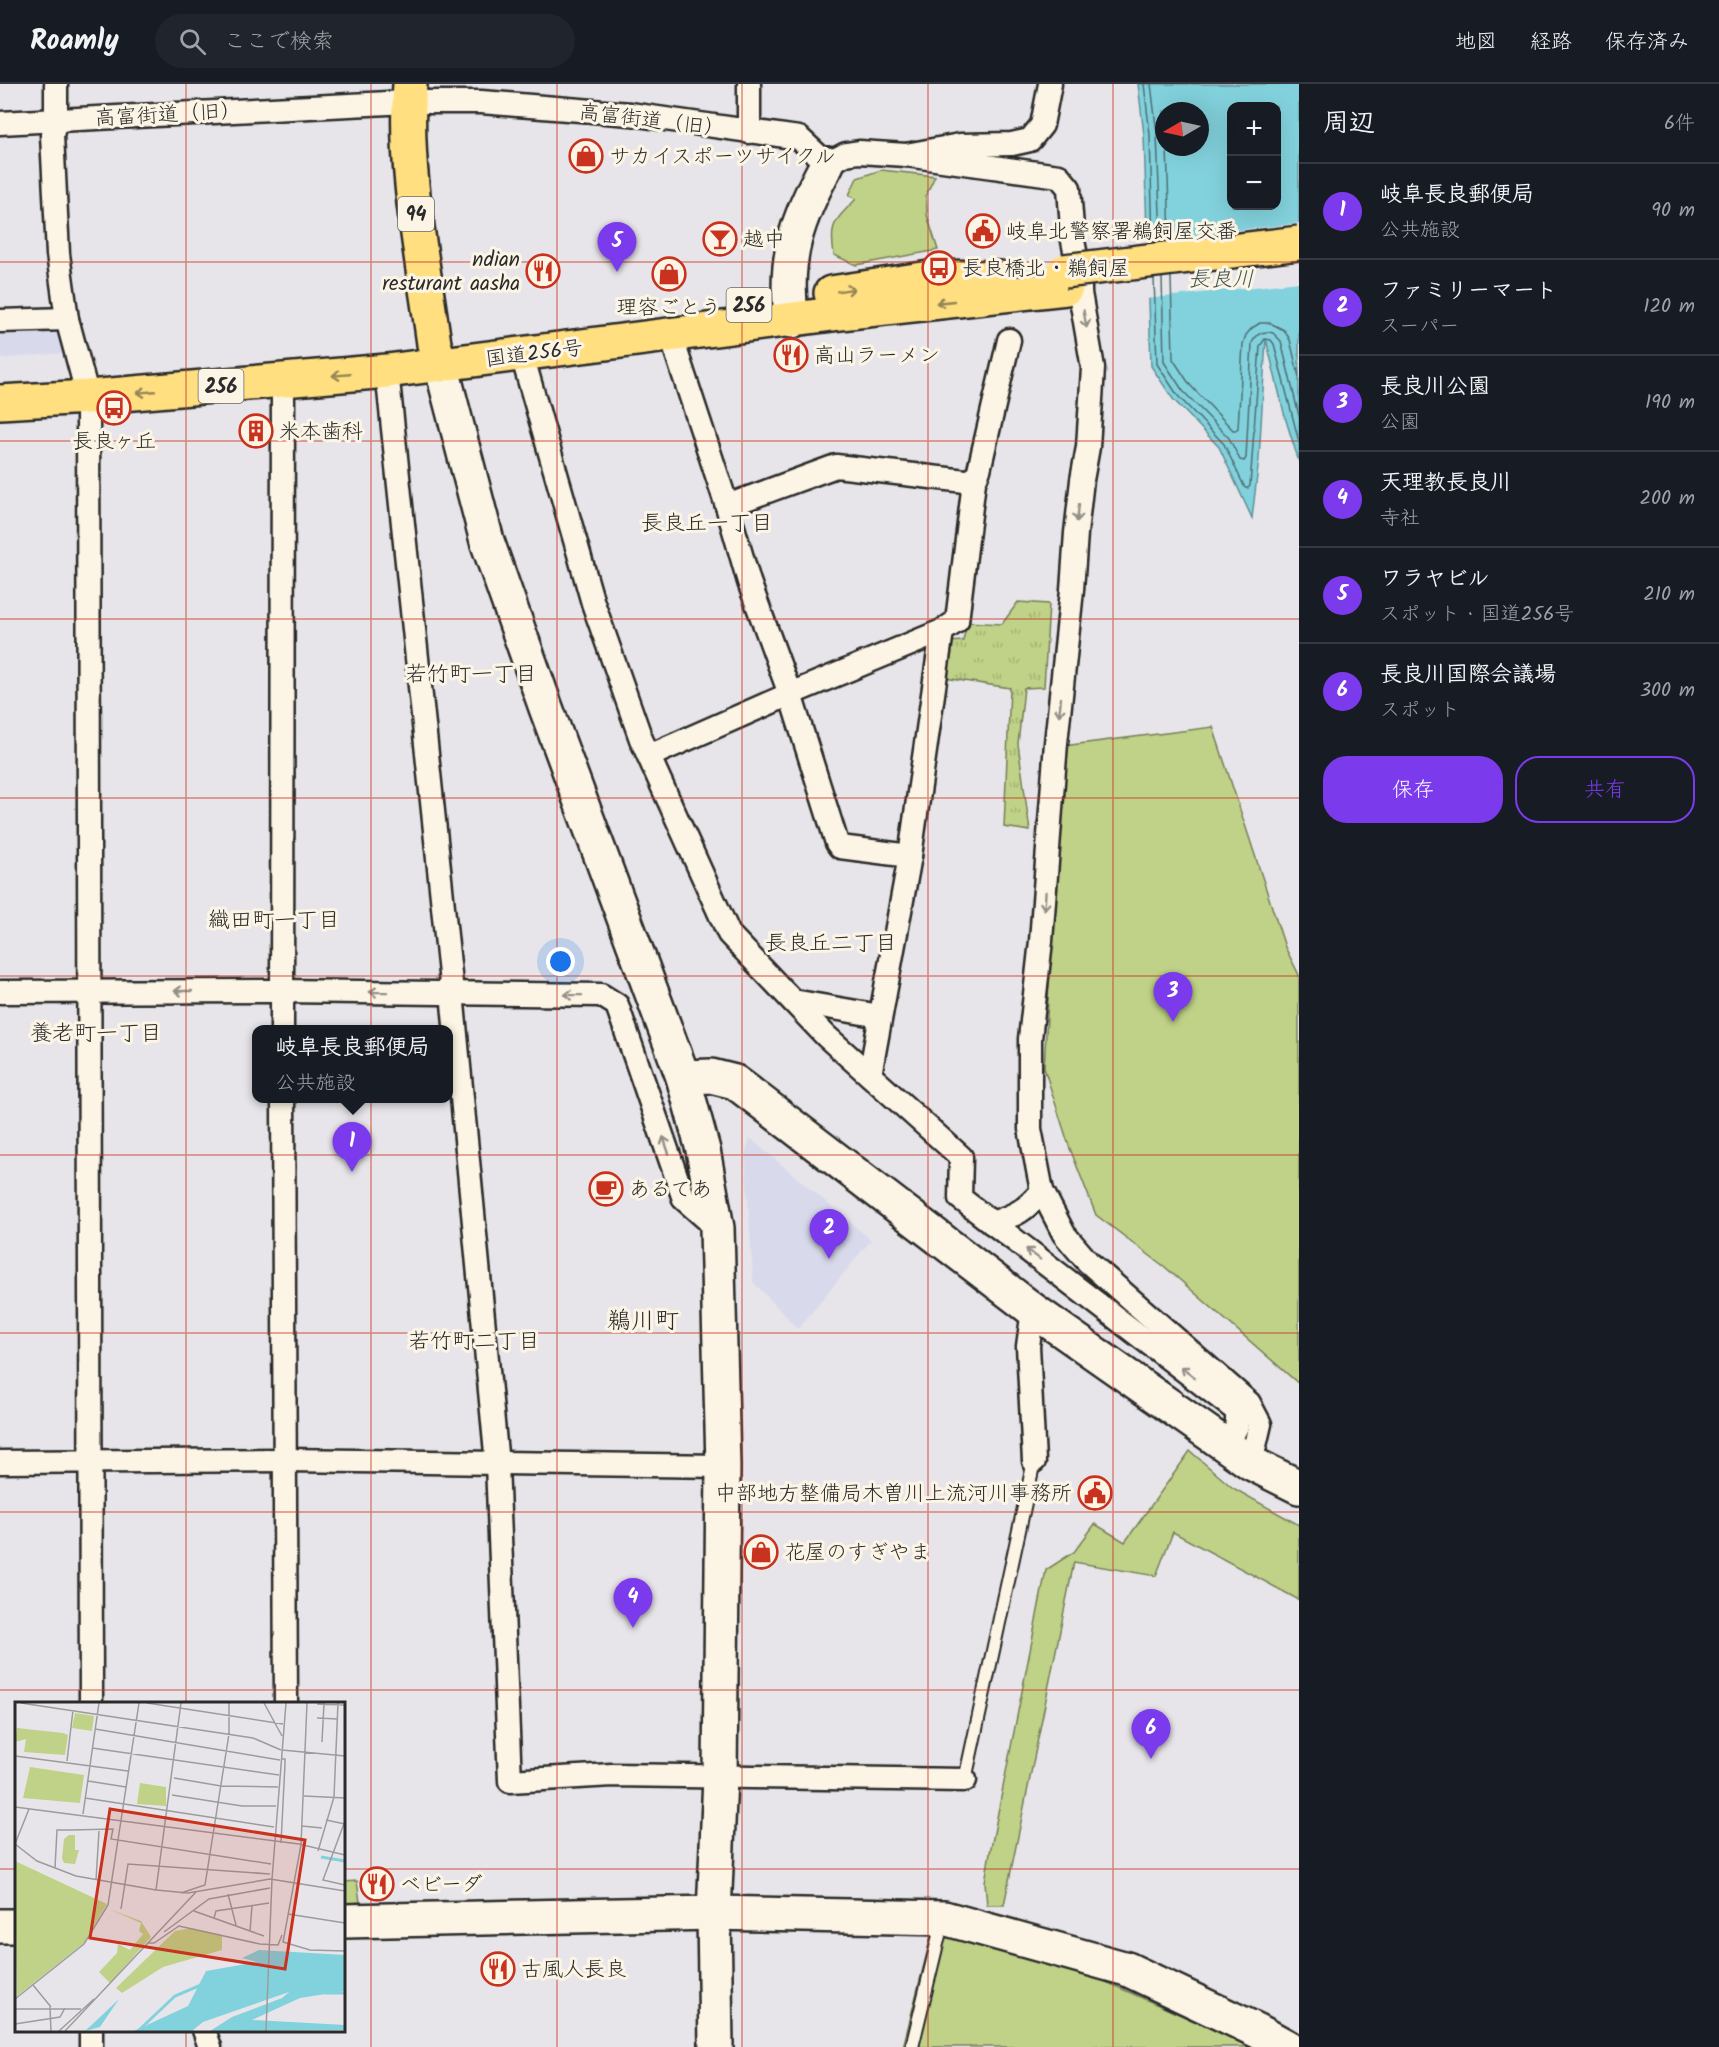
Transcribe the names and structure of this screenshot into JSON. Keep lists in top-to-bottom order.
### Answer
{
  "streets": {
    "main road": ["94", "256", "国道256号"],
    "street": ["高富街道（旧）"]
  },
  "crossings": [
    ["高富街道（旧）", "94"],
    ["94", "国道256号"],
    ["256", "国道256号"]
  ],
  "districts": [
    "長良丘一丁目",
    "若竹町一丁目",
    "織田町一丁目",
    "長良丘二丁目",
    "養老町一丁目",
    "鵜川町",
    "若竹町二丁目"
  ],
  "water": ["長良川"],
  "places": {
    "shop": ["サカイスポーツサイクル", "理容ごとう", "花屋のすぎやま"],
    "public building": ["岐阜北警察署鵜飼屋交番", "中部地方整備局木曽川上流河川事務所"],
    "bar": ["越中"],
    "bus stop": ["長良橋北・鵜飼屋", "長良ヶ丘"],
    "restaurant": [
      "ndian resturant aasha",
      "高山ラーメン",
      "ベビーダ",
      "古風人長良"
    ],
    "building": ["米本歯科"],
    "cafe": ["あるてあ"]
  },
  "north": "left",
  "page": {
    "header": "Roamly",
    "search": "ここで検索",
    "nav": ["地図", "経路", "保存済み"],
    "heading": ["周辺", "6件"],
    "map_buttons": ["+", "−"],
    "list": [
      {
        "mark": "1",
        "name": "岐阜長良郵便局",
        "note": "公共施設",
        "value": "90 m"
      },
      {
        "mark": "2",
        "name": "ファミリーマート",
        "note": "スーパー",
        "value": "120 m"
      },
      {
        "mark": "3",
        "name": "長良川公園",
        "note": "公園",
        "value": "190 m"
      },
      {
        "mark": "4",
        "name": "天理教長良川",
        "note": "寺社",
        "value": "200 m"
      },
      {
        "mark": "5",
        "name": "ワラヤビル",
        "note": "スポット · 国道256号",
        "value": "210 m"
      },
      {
        "mark": "6",
        "name": "長良川国際会議場",
        "note": "スポット",
        "value": "300 m"
      }
    ],
    "pins": [
      "5",
      "3",
      "1",
      "2",
      "4",
      "6"
    ],
    "buttons": ["保存", "共有"],
    "popup": ["岐阜長良郵便局", "公共施設"]
  }
}
